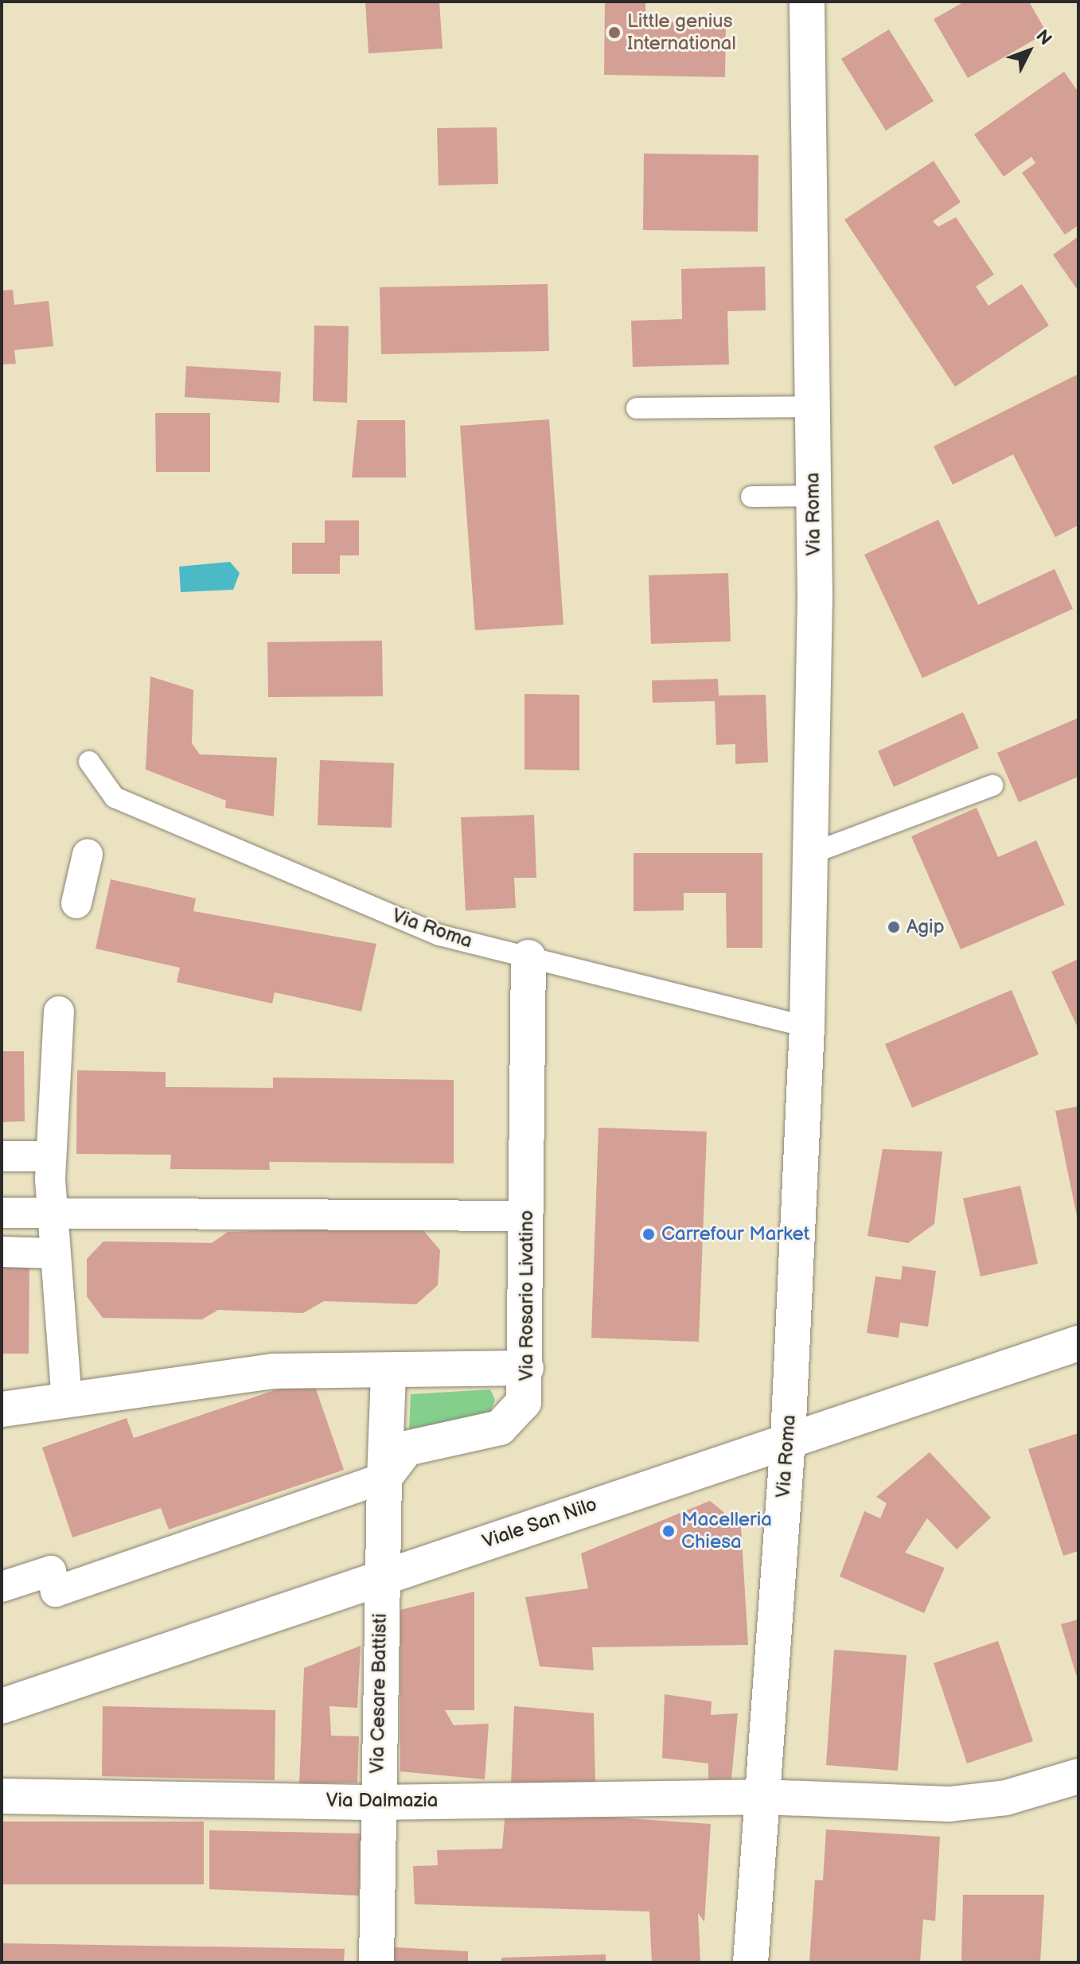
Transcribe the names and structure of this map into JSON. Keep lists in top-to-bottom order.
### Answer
{
  "streets": {
    "street": [
      "Via Roma",
      "Via Rosario Livatino",
      "Viale San Nilo",
      "Via Cesare Battisti",
      "Via Dalmazia"
    ]
  },
  "crossings": [
    ["Via Roma", "Via Rosario Livatino"],
    ["Via Roma", "Viale San Nilo"],
    ["Via Roma", "Via Dalmazia"],
    ["Viale San Nilo", "Via Cesare Battisti"],
    ["Via Cesare Battisti", "Via Dalmazia"]
  ],
  "places": [
    "Little genius International",
    "Agip",
    "Carrefour Market",
    "Macelleria Chiesa"
  ],
  "north": "top right"
}
